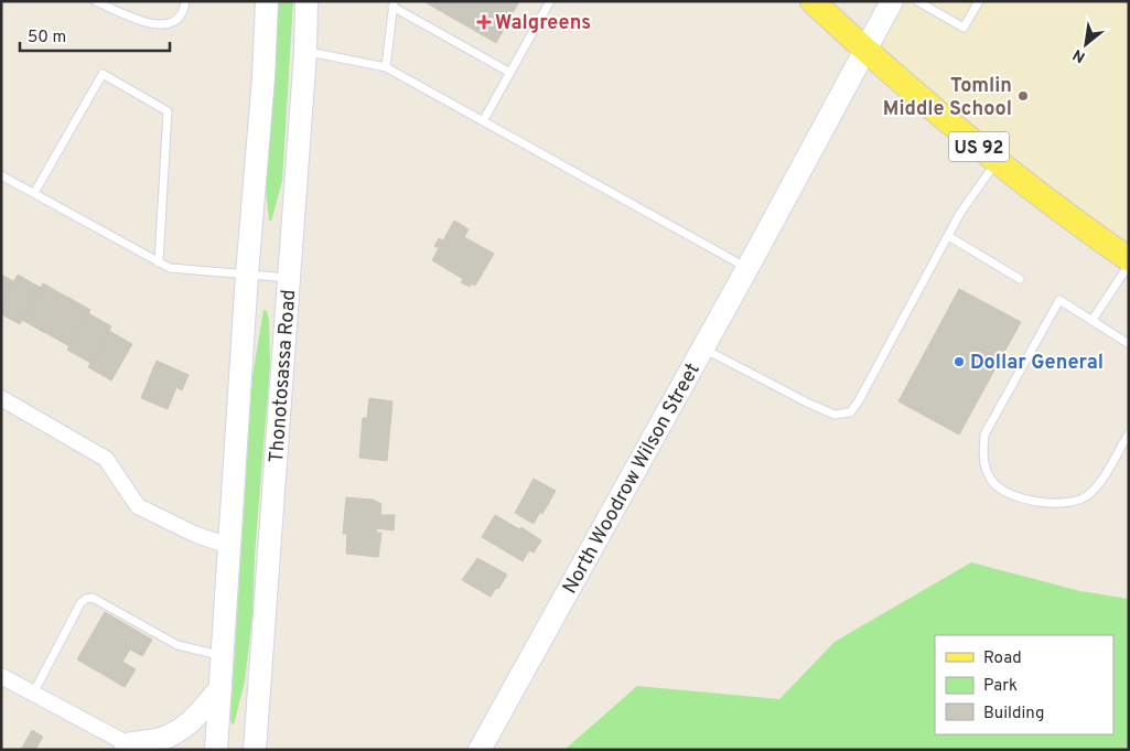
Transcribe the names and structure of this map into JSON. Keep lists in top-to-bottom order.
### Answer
{
  "streets": {
    "main road": ["US 92", "Thonotosassa Road", "North Woodrow Wilson Street"]
  },
  "crossings": [
    ["US 92", "North Woodrow Wilson Street"]
  ],
  "places": {
    "health": ["Walgreens"],
    "other": ["Tomlin Middle School", "Dollar General"]
  },
  "legend": ["Road", "Park", "Building"],
  "scale_bar": "50 m",
  "north": "bottom left"
}
